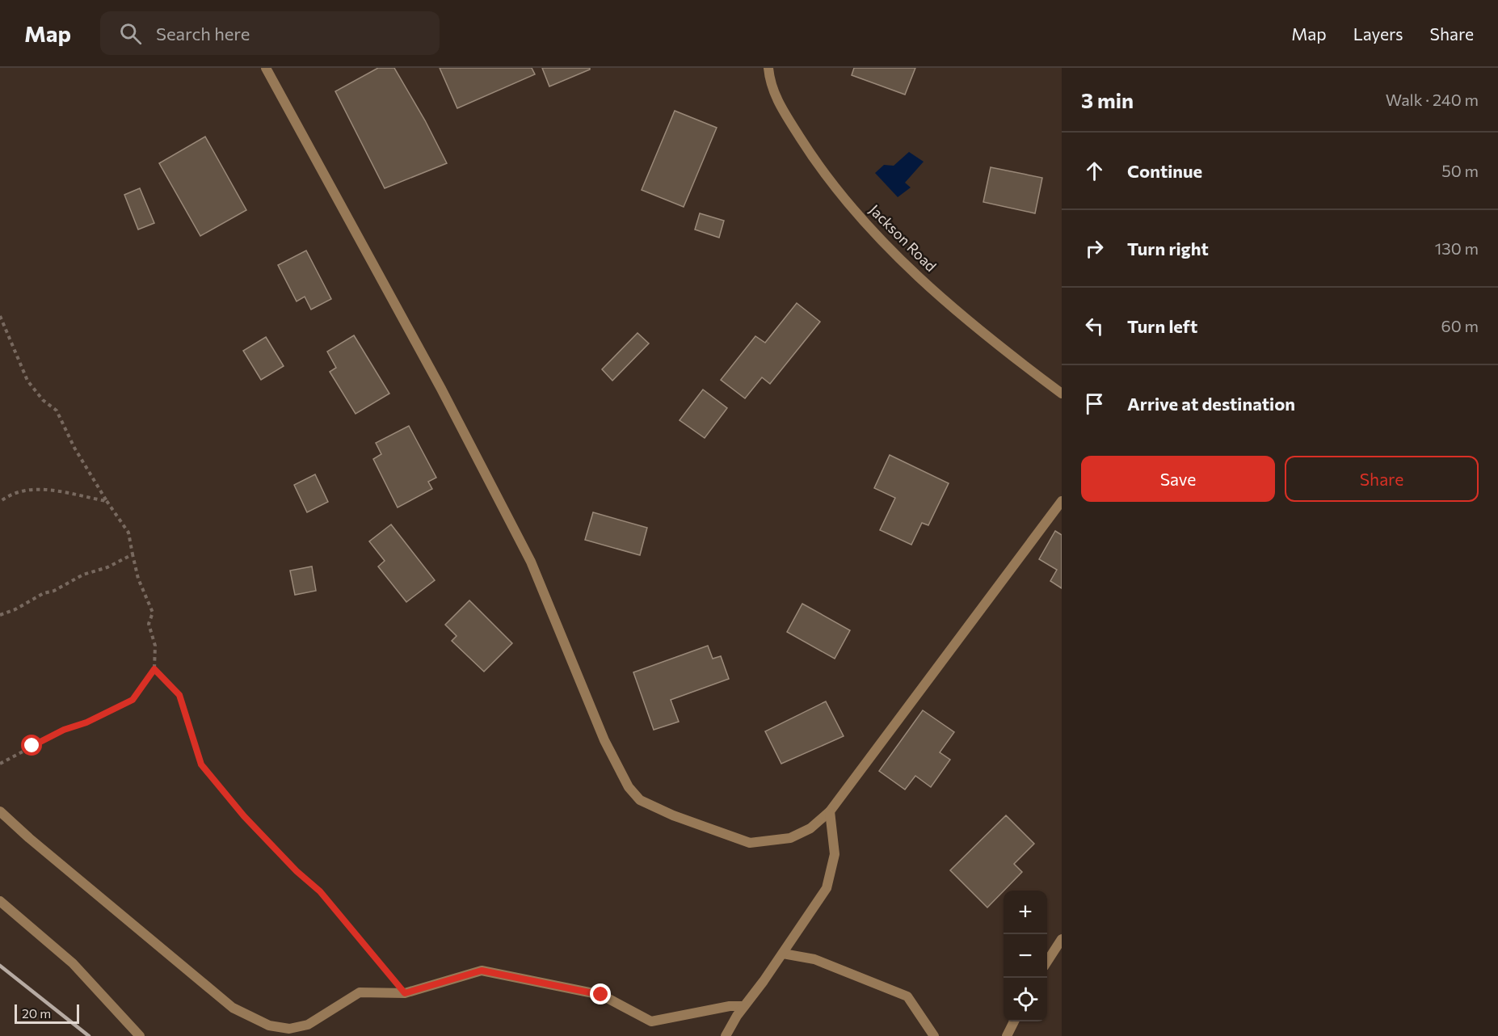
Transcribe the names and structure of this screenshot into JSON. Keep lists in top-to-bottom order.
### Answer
{
  "streets": {
    "street": ["Jackson Road"]
  },
  "scale_bar": "20 m",
  "page": {
    "header": "Map",
    "search": "Search here",
    "nav": ["Map", "Layers", "Share"],
    "heading": ["3 min", "Walk · 240 m"],
    "list": [
      ["Continue", "50 m"],
      ["Turn right", "130 m"],
      ["Turn left", "60 m"],
      "Arrive at destination"
    ],
    "buttons": ["Save", "Share"],
    "map_buttons": ["+", "−"],
    "scale": "20 m"
  }
}
